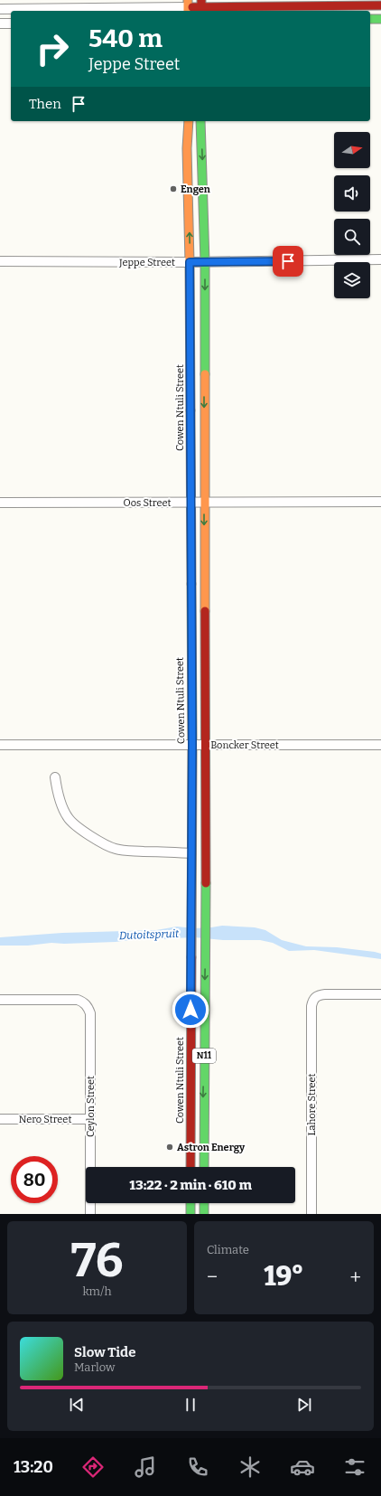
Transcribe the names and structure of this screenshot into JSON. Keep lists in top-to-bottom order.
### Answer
{
  "streets": {
    "main road": ["Cowen Ntuli Street", "N11"],
    "street": [
      "Jeppe Street",
      "Oos Street",
      "Boncker Street",
      "Lahore Street",
      "Ceylon Street",
      "Nero Street"
    ]
  },
  "crossings": [
    ["Jeppe Street", "Cowen Ntuli Street"],
    ["Jeppe Street", "N11"],
    ["Cowen Ntuli Street", "Oos Street"],
    ["Cowen Ntuli Street", "Boncker Street"],
    ["Oos Street", "N11"],
    ["Boncker Street", "N11"],
    ["Ceylon Street", "Nero Street"]
  ],
  "water": ["Dutoitspruit"],
  "places": ["Engen", "Astron Energy"],
  "north": "right",
  "page": {
    "turn": ["540 m", "Jeppe Street"],
    "then": "Then",
    "limit": "80",
    "trip": "13:22 · 2 min · 610 m",
    "tile": [
      ["76", "km/h"],
      "Climate"
    ],
    "heat": ["−", "19°", "+"],
    "song": ["Slow Tide", "Marlow"],
    "tabs": "13:20"
  }
}
